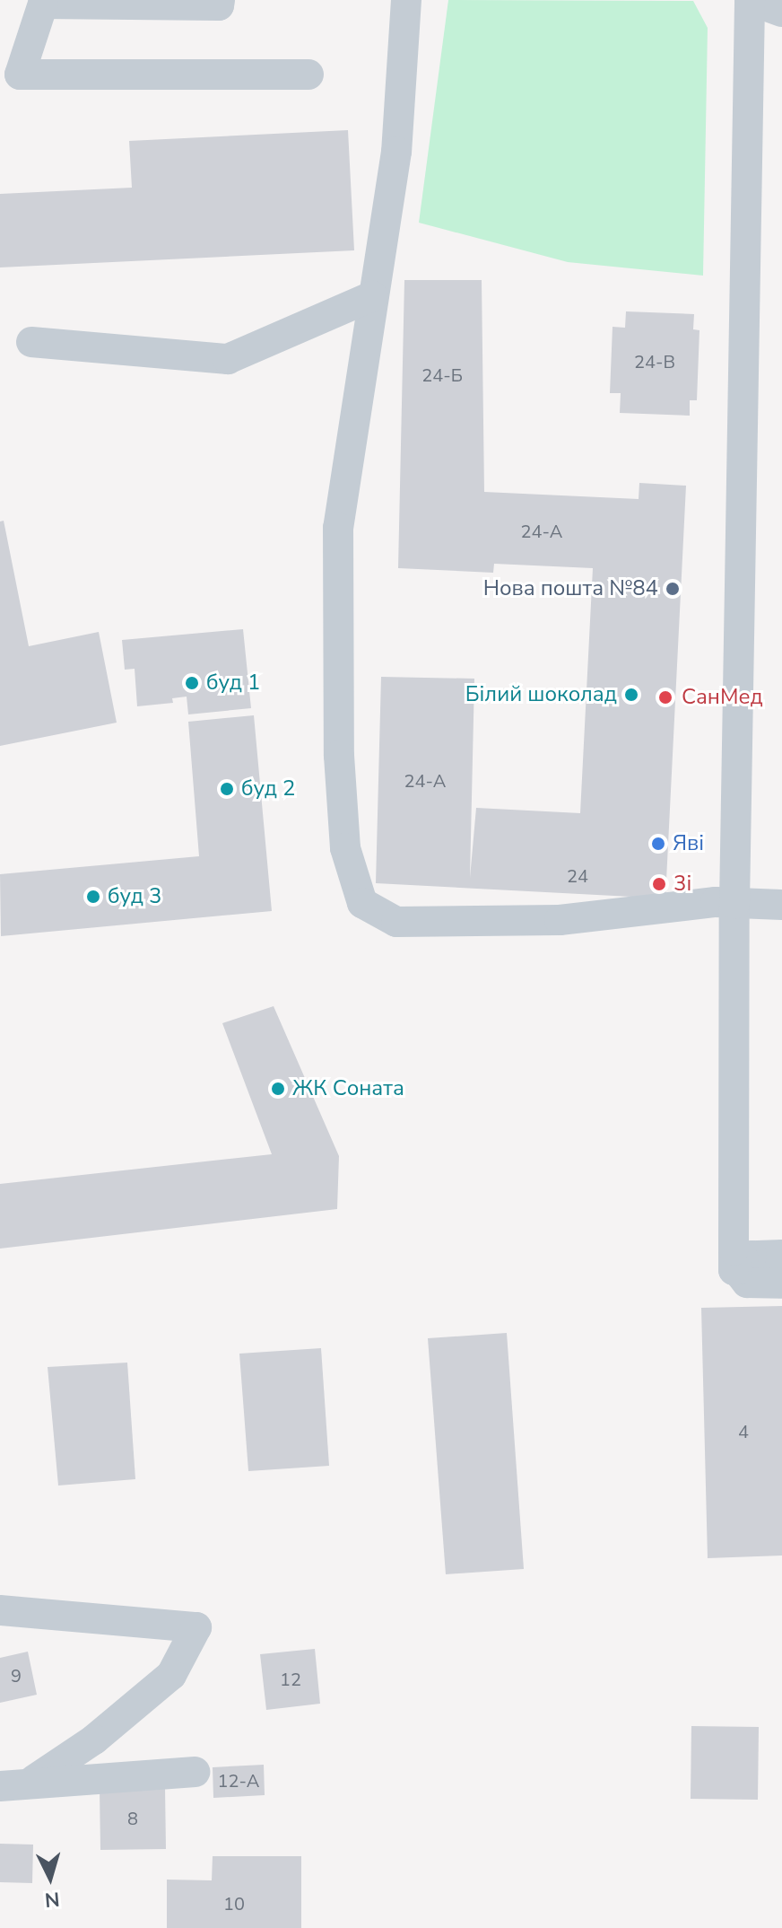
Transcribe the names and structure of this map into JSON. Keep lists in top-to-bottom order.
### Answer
{
  "places": [
    "Нова пошта №84",
    "буд 1",
    "Білий шоколад",
    "СанМед",
    "буд 2",
    "Яві",
    "3і",
    "буд 3",
    "ЖК Соната"
  ],
  "house_numbers": [
    "24-В",
    "24-Б",
    "24-А",
    "24-А",
    "24",
    "4",
    "9",
    "12",
    "12-А",
    "8",
    "10"
  ],
  "north": "bottom"
}
